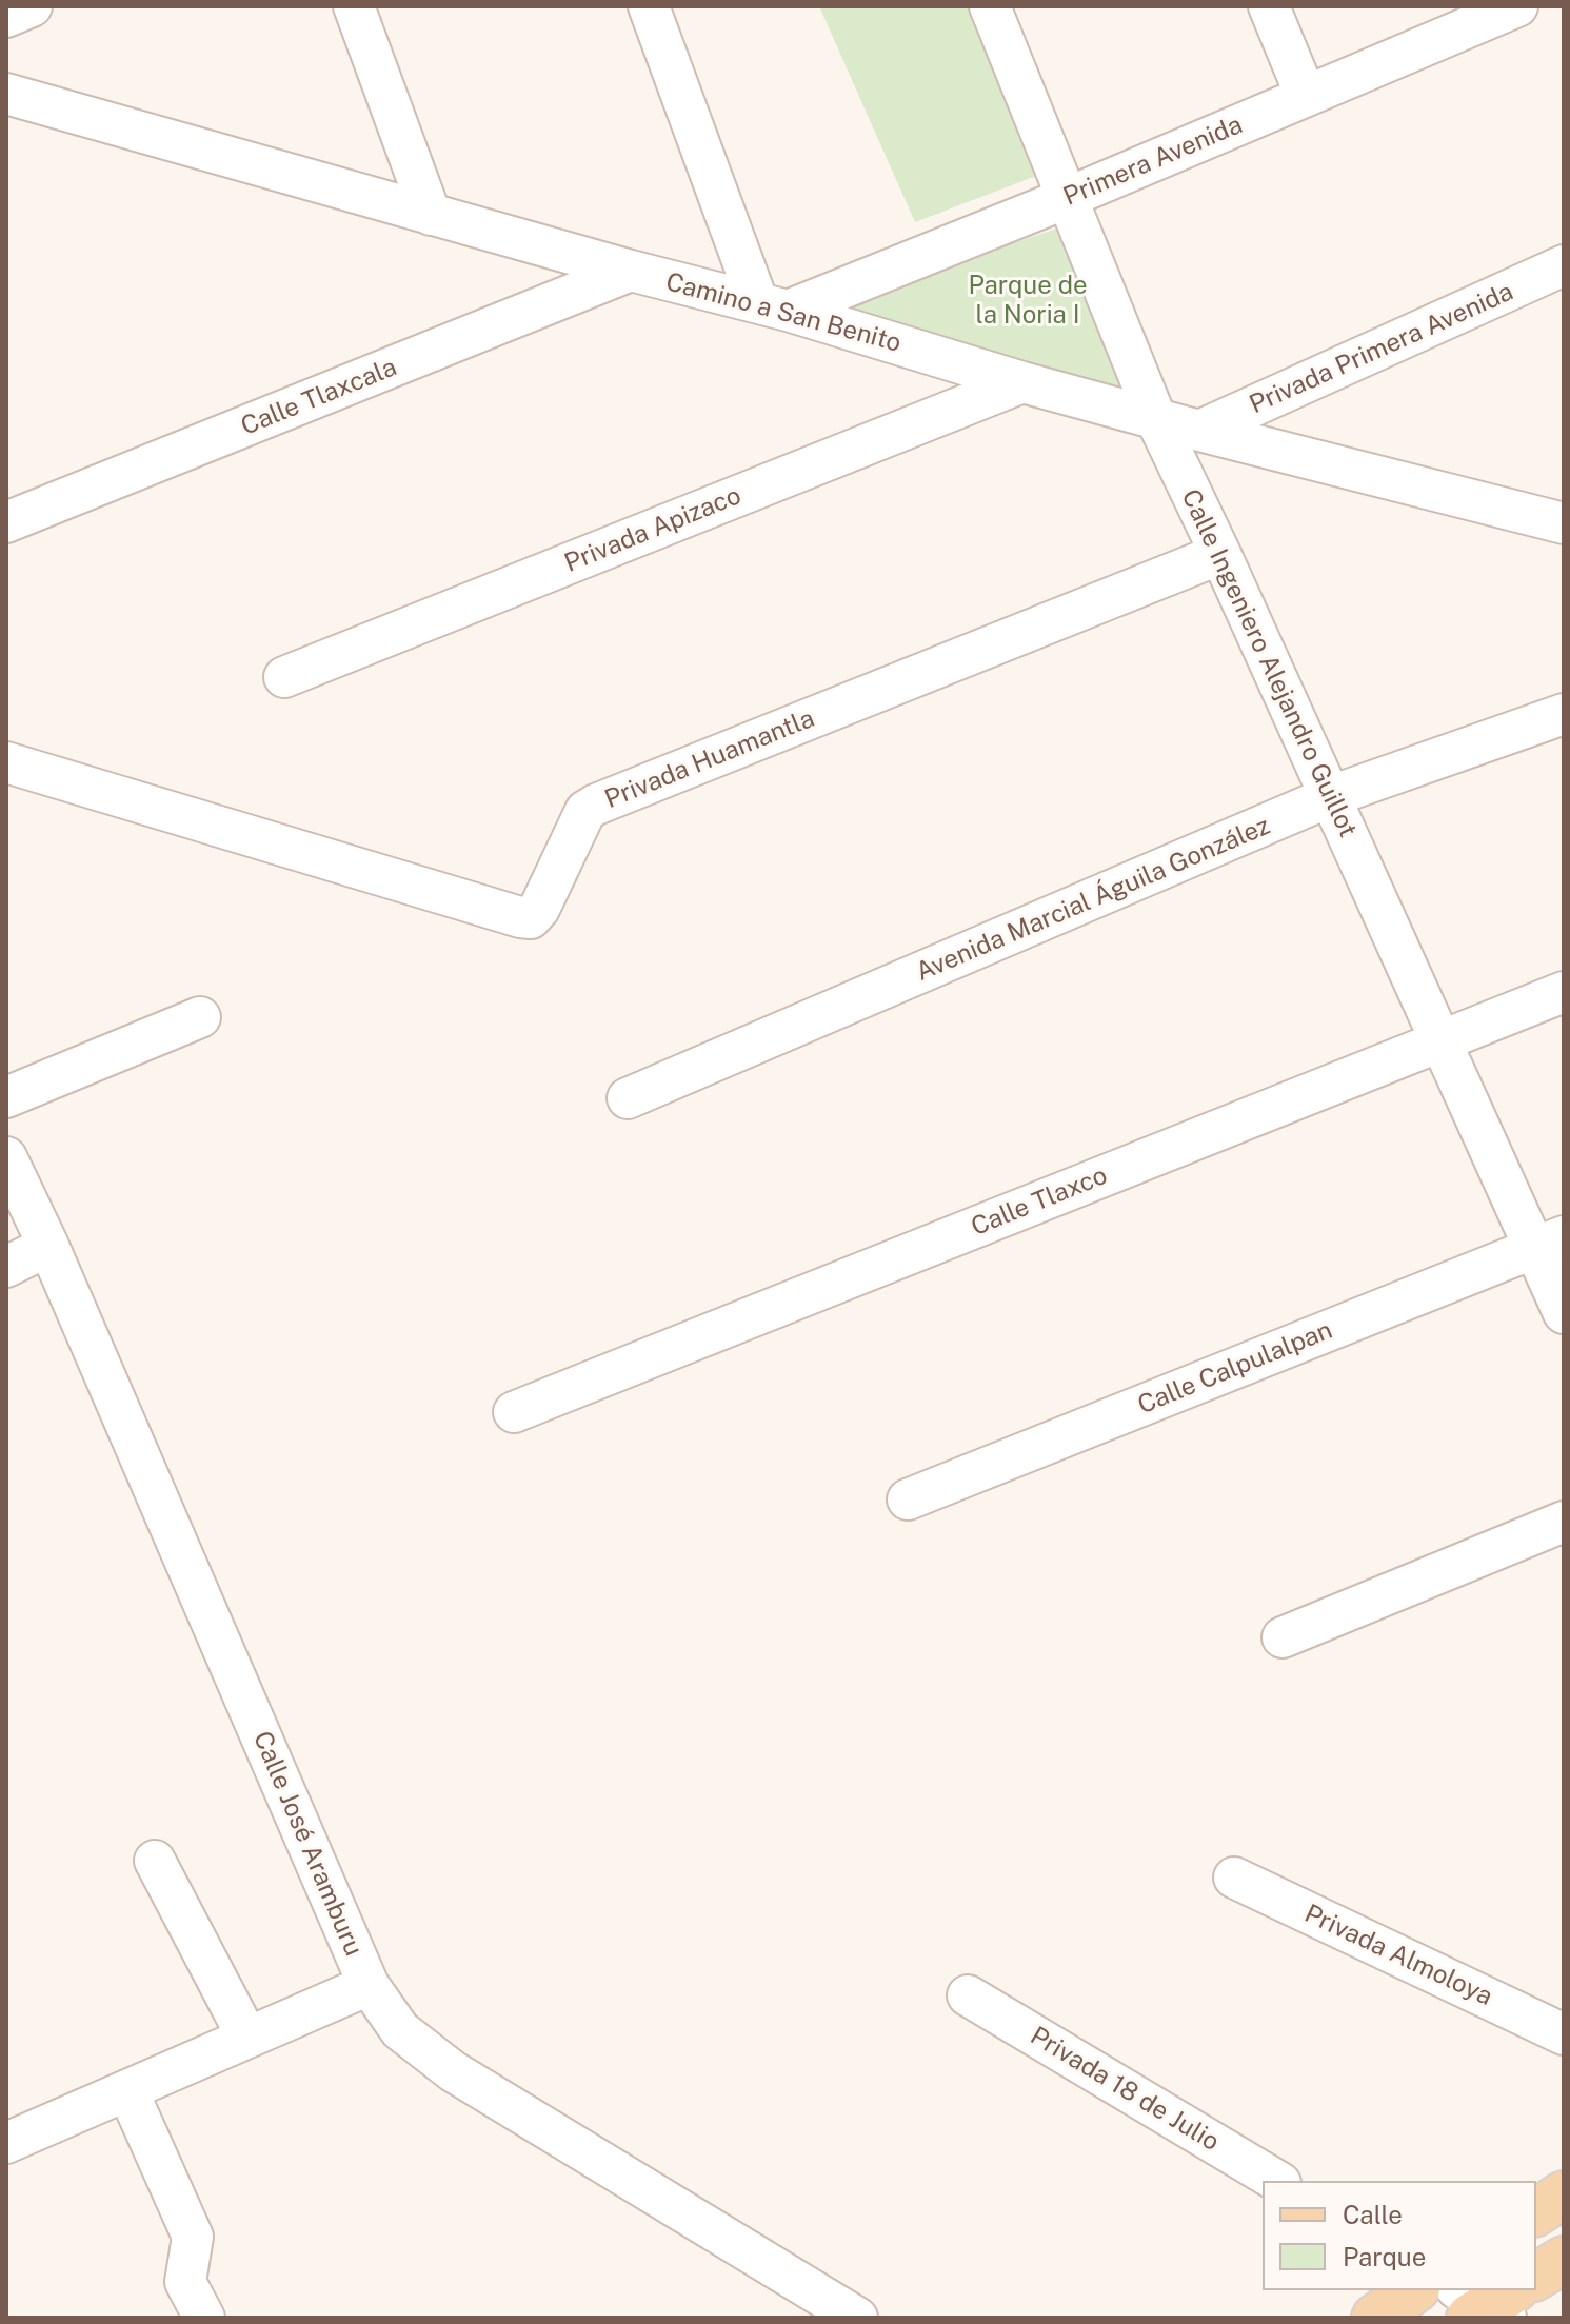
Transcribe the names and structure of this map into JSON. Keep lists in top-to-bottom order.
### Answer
{
  "streets": {
    "street": [
      "Primera Avenida",
      "Camino a San Benito",
      "Privada Primera Avenida",
      "Calle Tlaxcala",
      "Privada Apizaco",
      "Calle Ingeniero Alejandro Guillot",
      "Privada Huamantla",
      "Avenida Marcial Águila González",
      "Calle Tlaxco",
      "Calle Calpulalpan",
      "Calle José Aramburu",
      "Privada Almoloya",
      "Privada 18 de Julio"
    ]
  },
  "crossings": [
    ["Primera Avenida", "Camino a San Benito"],
    ["Primera Avenida", "Calle Ingeniero Alejandro Guillot"],
    ["Camino a San Benito", "Privada Primera Avenida"],
    ["Camino a San Benito", "Calle Tlaxcala"],
    ["Camino a San Benito", "Privada Apizaco"],
    ["Camino a San Benito", "Calle Ingeniero Alejandro Guillot"],
    ["Calle Ingeniero Alejandro Guillot", "Privada Huamantla"],
    ["Calle Ingeniero Alejandro Guillot", "Avenida Marcial Águila González"],
    ["Calle Ingeniero Alejandro Guillot", "Calle Tlaxco"],
    ["Calle Ingeniero Alejandro Guillot", "Calle Calpulalpan"]
  ],
  "parks": ["Parque de la Noria I"],
  "legend": ["Calle", "Parque"]
}
